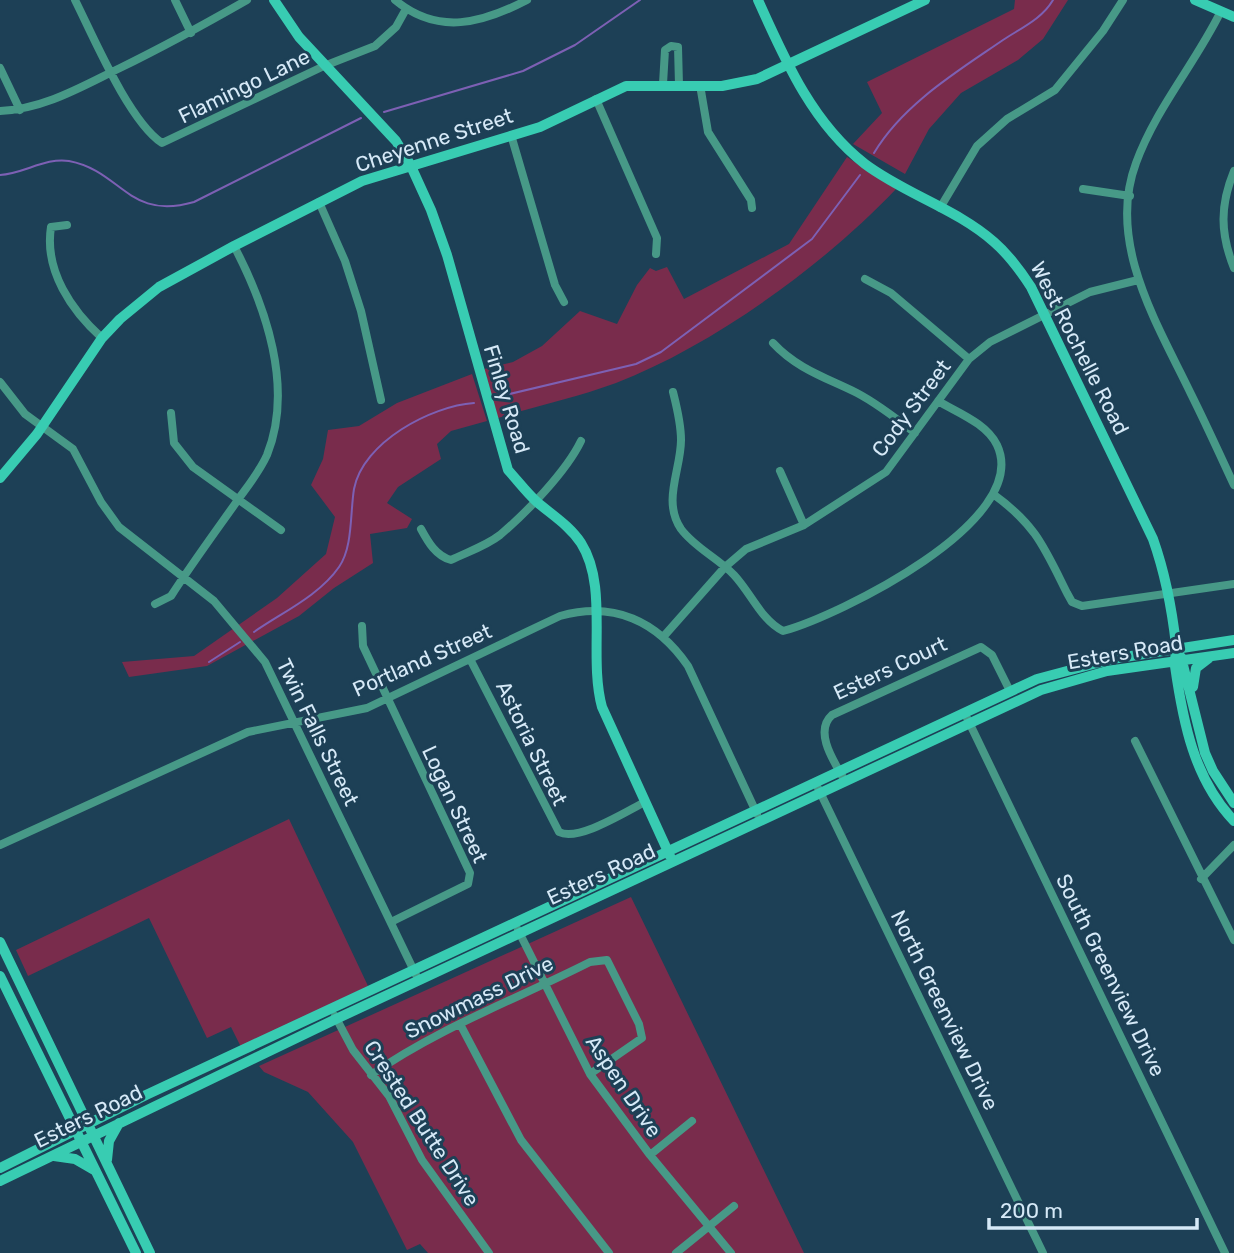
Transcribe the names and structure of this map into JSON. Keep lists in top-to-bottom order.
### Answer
{
  "streets": {
    "street": [
      "Flamingo Lane",
      "Cheyenne Street",
      "West Rochelle Road",
      "Finley Road",
      "Cody Street",
      "Esters Road",
      "Portland Street",
      "Esters Court",
      "Twin Falls Street",
      "Astoria Street",
      "Logan Street",
      "South Greenview Drive",
      "Snowmass Drive",
      "North Greenview Drive",
      "Aspen Drive",
      "Crested Butte Drive"
    ]
  },
  "crossings": [
    ["Flamingo Lane", "Finley Road"],
    ["Cheyenne Street", "West Rochelle Road"],
    ["Cheyenne Street", "Finley Road"],
    ["Cheyenne Street", "Twin Falls Street"],
    ["West Rochelle Road", "Cody Street"],
    ["West Rochelle Road", "Esters Road"],
    ["Finley Road", "Esters Road"],
    ["Finley Road", "Portland Street"],
    ["Finley Road", "Astoria Street"],
    ["Cody Street", "Portland Street"],
    ["Esters Road", "Portland Street"],
    ["Esters Road", "Esters Court"],
    ["Esters Road", "Twin Falls Street"],
    ["Esters Road", "South Greenview Drive"],
    ["Esters Road", "North Greenview Drive"],
    ["Esters Road", "Aspen Drive"],
    ["Esters Road", "Crested Butte Drive"],
    ["Portland Street", "Twin Falls Street"],
    ["Portland Street", "Astoria Street"],
    ["Portland Street", "Logan Street"],
    ["Twin Falls Street", "Logan Street"],
    ["Snowmass Drive", "Aspen Drive"],
    ["Snowmass Drive", "Crested Butte Drive"]
  ],
  "scale_bar": "200 m"
}
